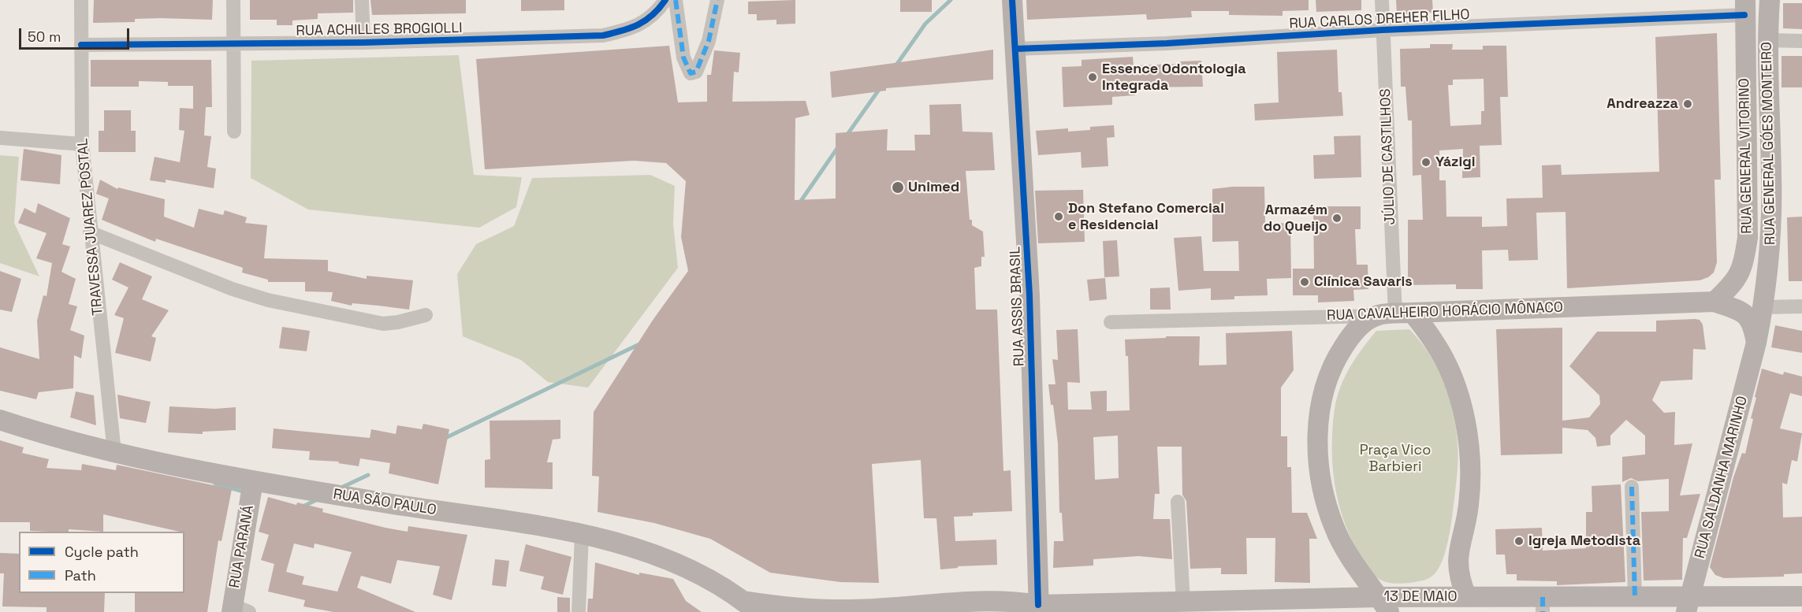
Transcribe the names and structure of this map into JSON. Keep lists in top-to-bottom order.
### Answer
{
  "streets": {
    "main road": [
      "RUA GENERAL GÓES MONTEIRO",
      "RUA GENERAL VITORINO",
      "RUA ASSIS BRASIL",
      "RUA CAVALHEIRO HORÁCIO MÔNACO",
      "RUA SALDANHA MARINHO",
      "RUA SÃO PAULO",
      "RUA PARANÁ",
      "13 DE MAIO"
    ],
    "street": [
      "RUA CARLOS DREHER FILHO",
      "RUA ACHILLES BROGIOLLI",
      "JÚLIO DE CASTILHOS",
      "TRAVESSA JUAREZ POSTAL"
    ]
  },
  "crossings": [
    ["RUA CARLOS DREHER FILHO", "RUA GENERAL VITORINO"],
    ["RUA CARLOS DREHER FILHO", "JÚLIO DE CASTILHOS"],
    ["RUA CARLOS DREHER FILHO", "RUA ASSIS BRASIL"],
    ["RUA ACHILLES BROGIOLLI", "TRAVESSA JUAREZ POSTAL"],
    ["RUA GENERAL GÓES MONTEIRO", "RUA CAVALHEIRO HORÁCIO MÔNACO"],
    ["RUA GENERAL GÓES MONTEIRO", "RUA SALDANHA MARINHO"],
    ["RUA GENERAL VITORINO", "RUA CAVALHEIRO HORÁCIO MÔNACO"],
    ["JÚLIO DE CASTILHOS", "RUA CAVALHEIRO HORÁCIO MÔNACO"],
    ["TRAVESSA JUAREZ POSTAL", "RUA SÃO PAULO"],
    ["RUA ASSIS BRASIL", "13 DE MAIO"],
    ["RUA CAVALHEIRO HORÁCIO MÔNACO", "RUA SALDANHA MARINHO"],
    ["RUA SALDANHA MARINHO", "13 DE MAIO"],
    ["RUA SÃO PAULO", "RUA PARANÁ"],
    ["RUA SÃO PAULO", "13 DE MAIO"]
  ],
  "parks": ["Praça Vico Barbieri"],
  "places": [
    "Essence Odontologia Integrada",
    "Andreazza",
    "Yázigi",
    "Unimed",
    "Don Stefano Comercial e Residencial",
    "Armazém do Queijo",
    "Clínica Savaris",
    "Igreja Metodista"
  ],
  "legend": ["Cycle path", "Path"],
  "scale_bar": "50 m"
}
